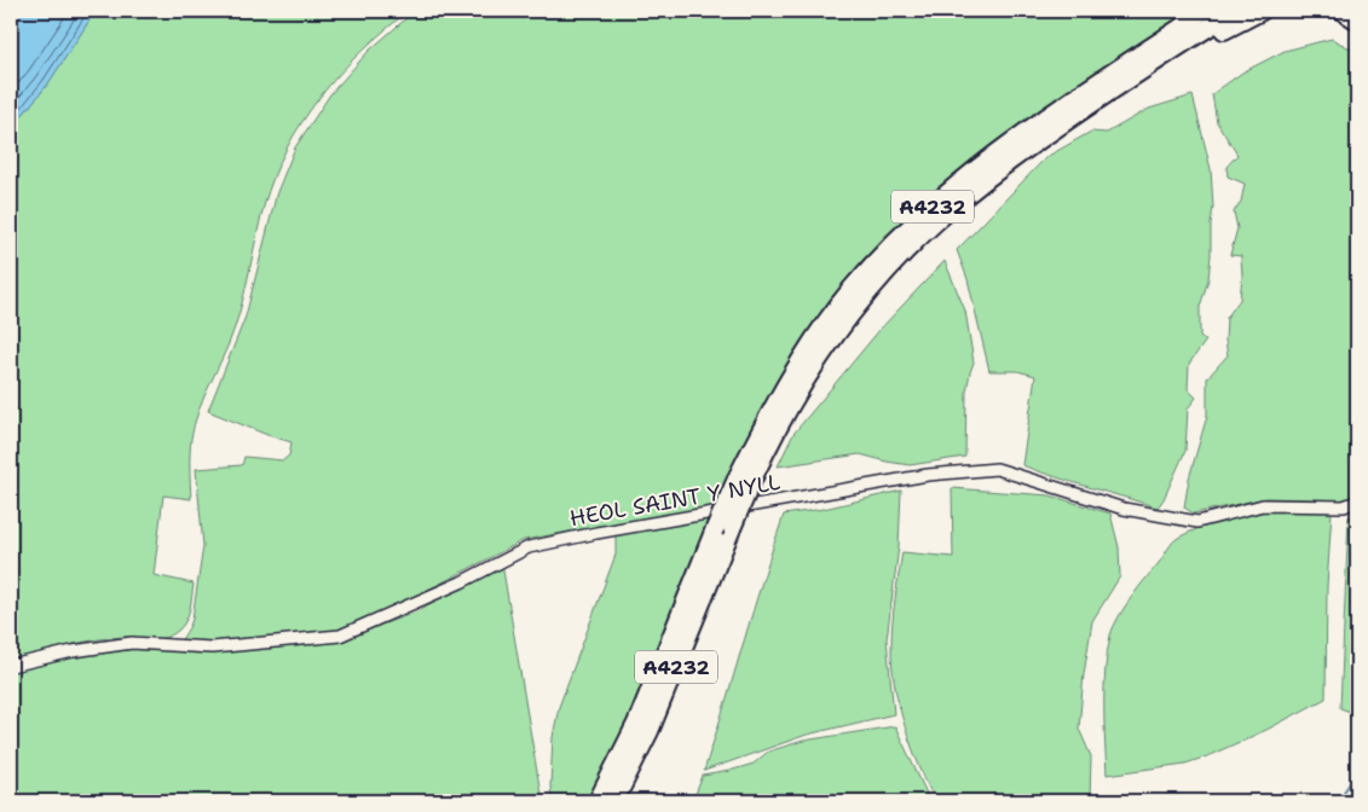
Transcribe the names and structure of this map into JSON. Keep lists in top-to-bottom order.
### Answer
{
  "streets": {
    "highway": ["A4232"],
    "street": ["HEOL SAINT Y NYLL"]
  }
}
